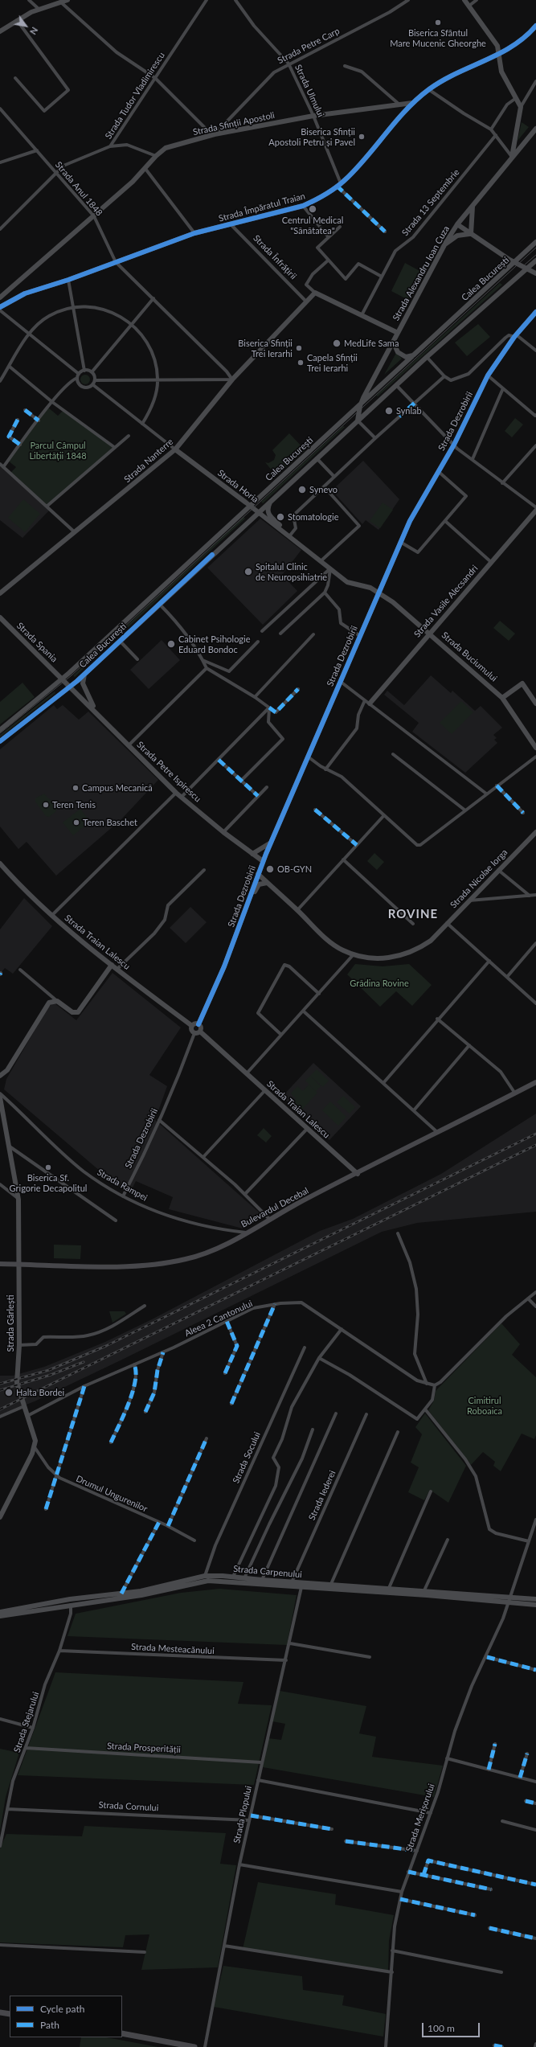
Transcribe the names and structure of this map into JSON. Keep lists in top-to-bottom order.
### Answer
{
  "streets": {
    "main road": ["Bulevardul Decebal"],
    "street": [
      "Strada Petre Carp",
      "Strada Ulmului",
      "Strada Tudor Vladimirescu",
      "Strada Sfinții Apostoli",
      "Strada Anul 1848",
      "Strada 13 Septembrie",
      "Strada Împăratul Traian",
      "Strada Înfrățirii",
      "Strada Alexandru Ioan Cuza",
      "Calea București",
      "Strada Dezrobirii",
      "Strada Nanterre",
      "Strada Horia",
      "Strada Vasile Alecsandri",
      "Strada Spania",
      "Strada Buciumului",
      "Strada Petre Ispirescu",
      "Strada Nicolae Iorga",
      "Strada Traian Lalescu",
      "Strada Rampei",
      "Aleea 2 Cantonului",
      "Strada Gârlești",
      "Strada Socului",
      "Drumul Ungurenilor",
      "Strada Iederei",
      "Strada Carpenului",
      "Strada Mesteacănului",
      "Strada Stejarului",
      "Strada Prosperității",
      "Strada Cornului",
      "Strada Plopului",
      "Strada Merișorului"
    ]
  },
  "crossings": [
    ["Strada Petre Carp", "Strada Ulmului"],
    ["Strada Petre Carp", "Strada Sfinții Apostoli"],
    ["Strada Ulmului", "Strada Sfinții Apostoli"],
    ["Strada Ulmului", "Strada Împăratul Traian"],
    ["Strada Tudor Vladimirescu", "Strada Anul 1848"],
    ["Strada Sfinții Apostoli", "Strada Anul 1848"],
    ["Strada Sfinții Apostoli", "Strada Împăratul Traian"],
    ["Strada Anul 1848", "Strada Împăratul Traian"],
    ["Strada Anul 1848", "Strada Nanterre"],
    ["Strada Împăratul Traian", "Strada Înfrățirii"],
    ["Strada Înfrățirii", "Strada Nanterre"],
    ["Strada Alexandru Ioan Cuza", "Calea București"],
    ["Calea București", "Strada Horia"],
    ["Calea București", "Strada Spania"],
    ["Calea București", "Strada Petre Ispirescu"],
    ["Strada Dezrobirii", "Strada Horia"],
    ["Strada Dezrobirii", "Strada Buciumului"],
    ["Strada Dezrobirii", "Strada Petre Ispirescu"],
    ["Strada Dezrobirii", "Strada Nicolae Iorga"],
    ["Strada Dezrobirii", "Strada Traian Lalescu"],
    ["Strada Dezrobirii", "Strada Rampei"],
    ["Strada Nanterre", "Strada Horia"],
    ["Strada Horia", "Strada Buciumului"],
    ["Strada Vasile Alecsandri", "Strada Buciumului"],
    ["Strada Spania", "Strada Petre Ispirescu"],
    ["Strada Traian Lalescu", "Bulevardul Decebal"],
    ["Strada Rampei", "Bulevardul Decebal"],
    ["Bulevardul Decebal", "Strada Gârlești"],
    ["Aleea 2 Cantonului", "Strada Gârlești"],
    ["Strada Gârlești", "Drumul Ungurenilor"],
    ["Strada Socului", "Strada Carpenului"],
    ["Strada Iederei", "Strada Carpenului"],
    ["Strada Carpenului", "Strada Stejarului"],
    ["Strada Carpenului", "Strada Plopului"],
    ["Strada Carpenului", "Strada Merișorului"],
    ["Strada Mesteacănului", "Strada Stejarului"],
    ["Strada Mesteacănului", "Strada Plopului"],
    ["Strada Stejarului", "Strada Prosperității"],
    ["Strada Stejarului", "Strada Cornului"],
    ["Strada Prosperității", "Strada Plopului"],
    ["Strada Cornului", "Strada Plopului"]
  ],
  "districts": ["ROVINE"],
  "parks": ["Parcul Câmpul Libertății 1848", "Grădina Rovine", "Cimitirul Roboaica"],
  "places": [
    "Biserica Sfântul Mare Mucenic Gheorghe",
    "Biserica Sfinții Apostoli Petru și Pavel",
    "Centrul Medical \"Sănătatea\"",
    "MedLife Sama",
    "Biserica Sfinții Trei Ierarhi",
    "Capela Sfinții Trei Ierarhi",
    "Synlab",
    "Synevo",
    "Stomatologie",
    "Spitalul Clinic de Neuropsihiatrie",
    "Cabinet Psihologie Eduard Bondoc",
    "Campus Mecanică",
    "Teren Tenis",
    "Teren Baschet",
    "OB-GYN",
    "Biserica Sf. Grigorie Decapolitul",
    "Halta Bordei"
  ],
  "legend": ["Cycle path", "Path"],
  "scale_bar": "100 m",
  "north": "bottom right"
}
